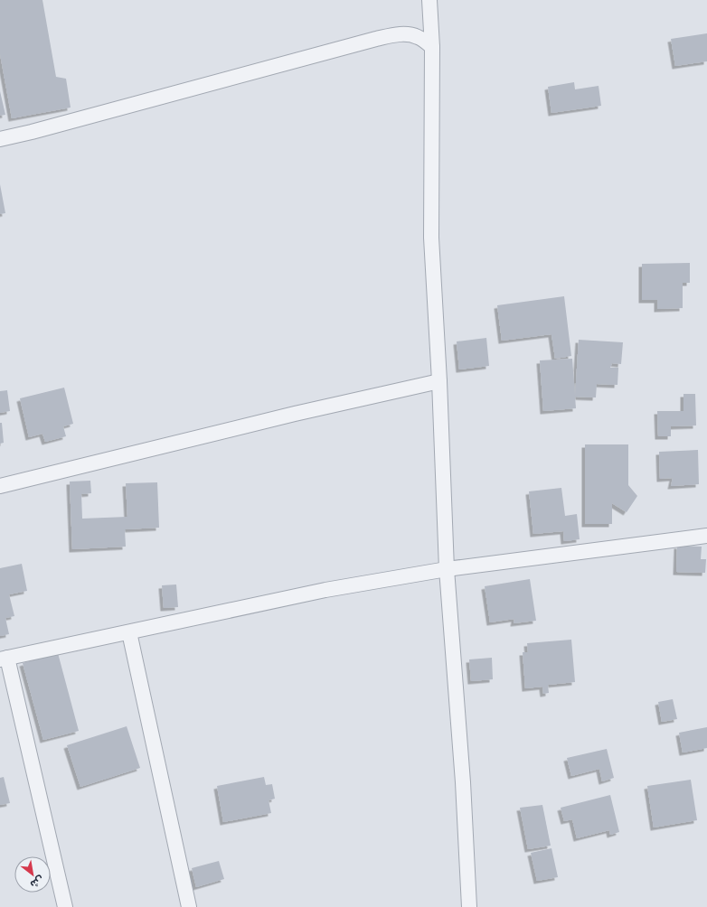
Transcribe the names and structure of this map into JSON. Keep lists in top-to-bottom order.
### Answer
{
  "north": "bottom right"
}
